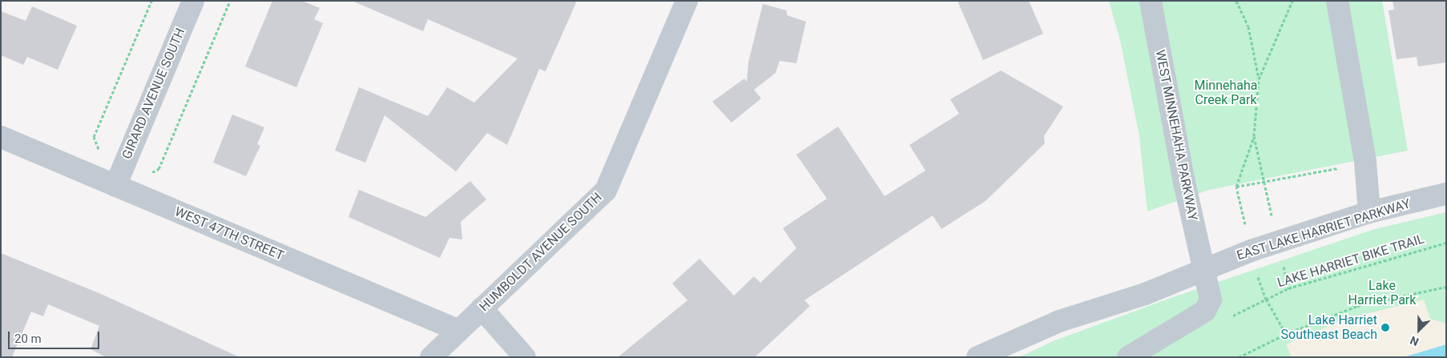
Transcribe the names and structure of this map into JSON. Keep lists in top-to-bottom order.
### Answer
{
  "streets": {
    "street": [
      "GIRARD AVENUE SOUTH",
      "WEST MINNEHAHA PARKWAY",
      "EAST LAKE HARRIET PARKWAY",
      "WEST 47TH STREET",
      "HUMBOLDT AVENUE SOUTH"
    ],
    "path": ["LAKE HARRIET BIKE TRAIL"]
  },
  "crossings": [
    ["GIRARD AVENUE SOUTH", "WEST 47TH STREET"],
    ["WEST MINNEHAHA PARKWAY", "EAST LAKE HARRIET PARKWAY"],
    ["WEST 47TH STREET", "HUMBOLDT AVENUE SOUTH"]
  ],
  "parks": ["Minnehaha Creek Park", "Lake Harriet Park"],
  "places": ["Lake Harriet Southeast Beach"],
  "scale_bar": "20 m",
  "north": "bottom left"
}
